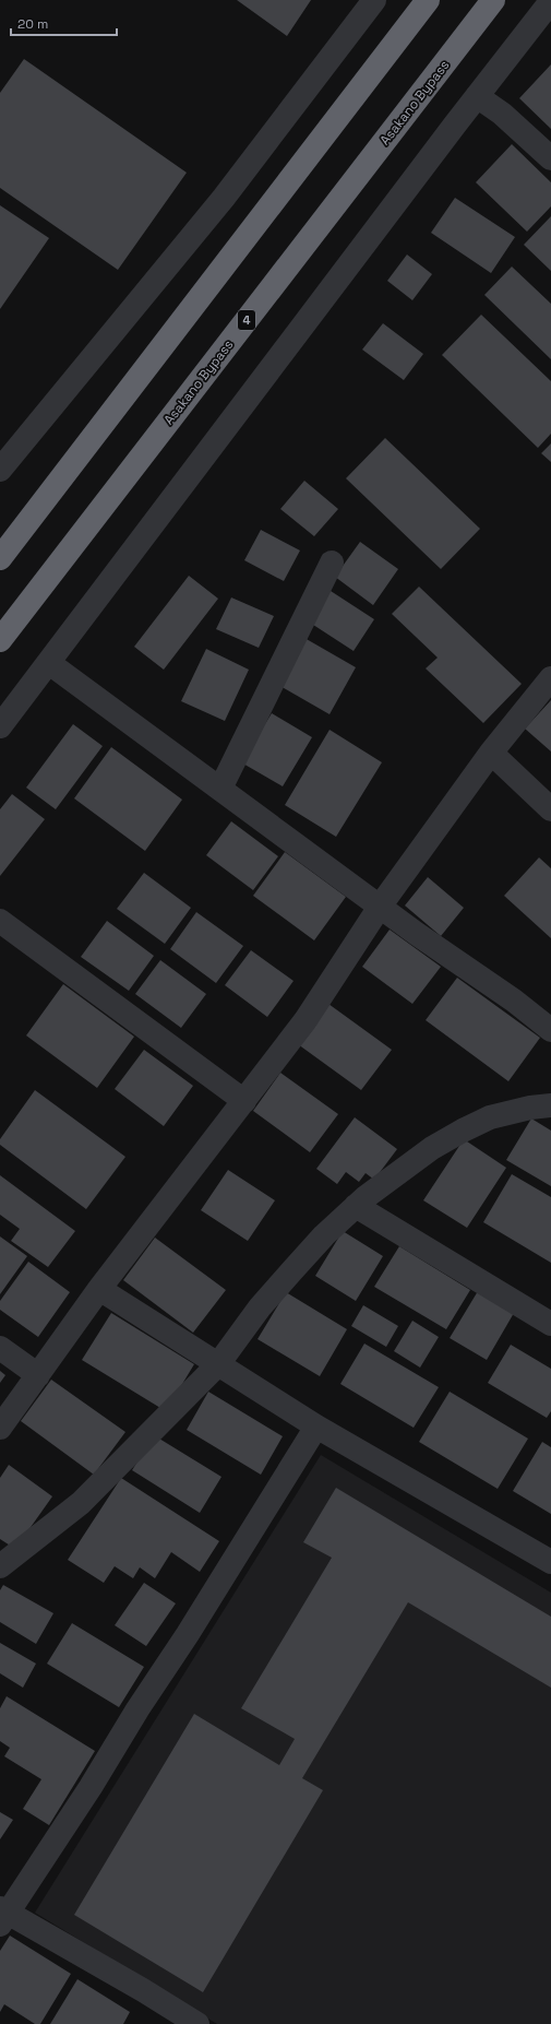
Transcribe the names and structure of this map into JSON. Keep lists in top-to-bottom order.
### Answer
{
  "streets": {
    "highway": ["Asakano Bypass", "4"]
  },
  "scale_bar": "20 m"
}
